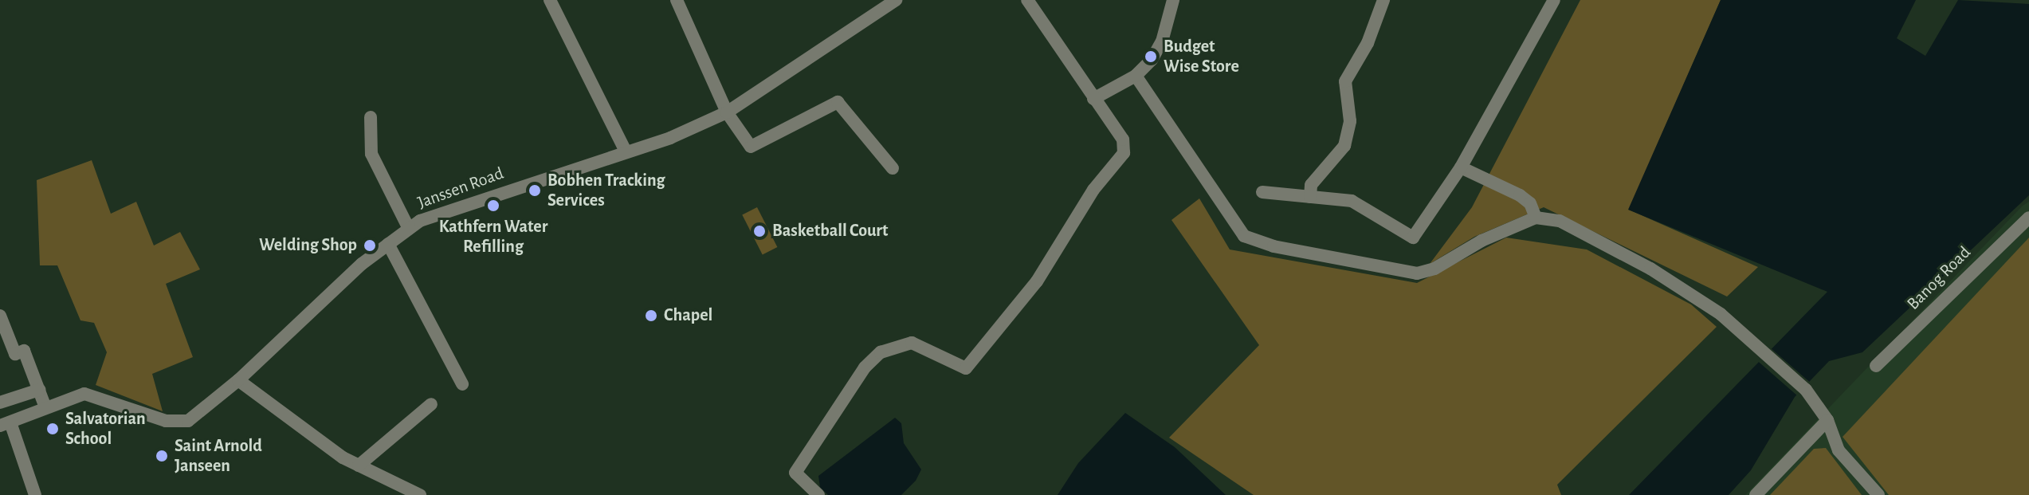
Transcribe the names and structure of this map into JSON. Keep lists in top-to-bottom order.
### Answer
{
  "streets": {
    "street": ["Janssen Road", "Banog Road"]
  },
  "places": [
    "Budget Wise Store",
    "Bobhen Tracking Services",
    "Kathfern Water Refilling",
    "Basketball Court",
    "Welding Shop",
    "Chapel",
    "Salvatorian School",
    "Saint Arnold Janseen"
  ]
}
